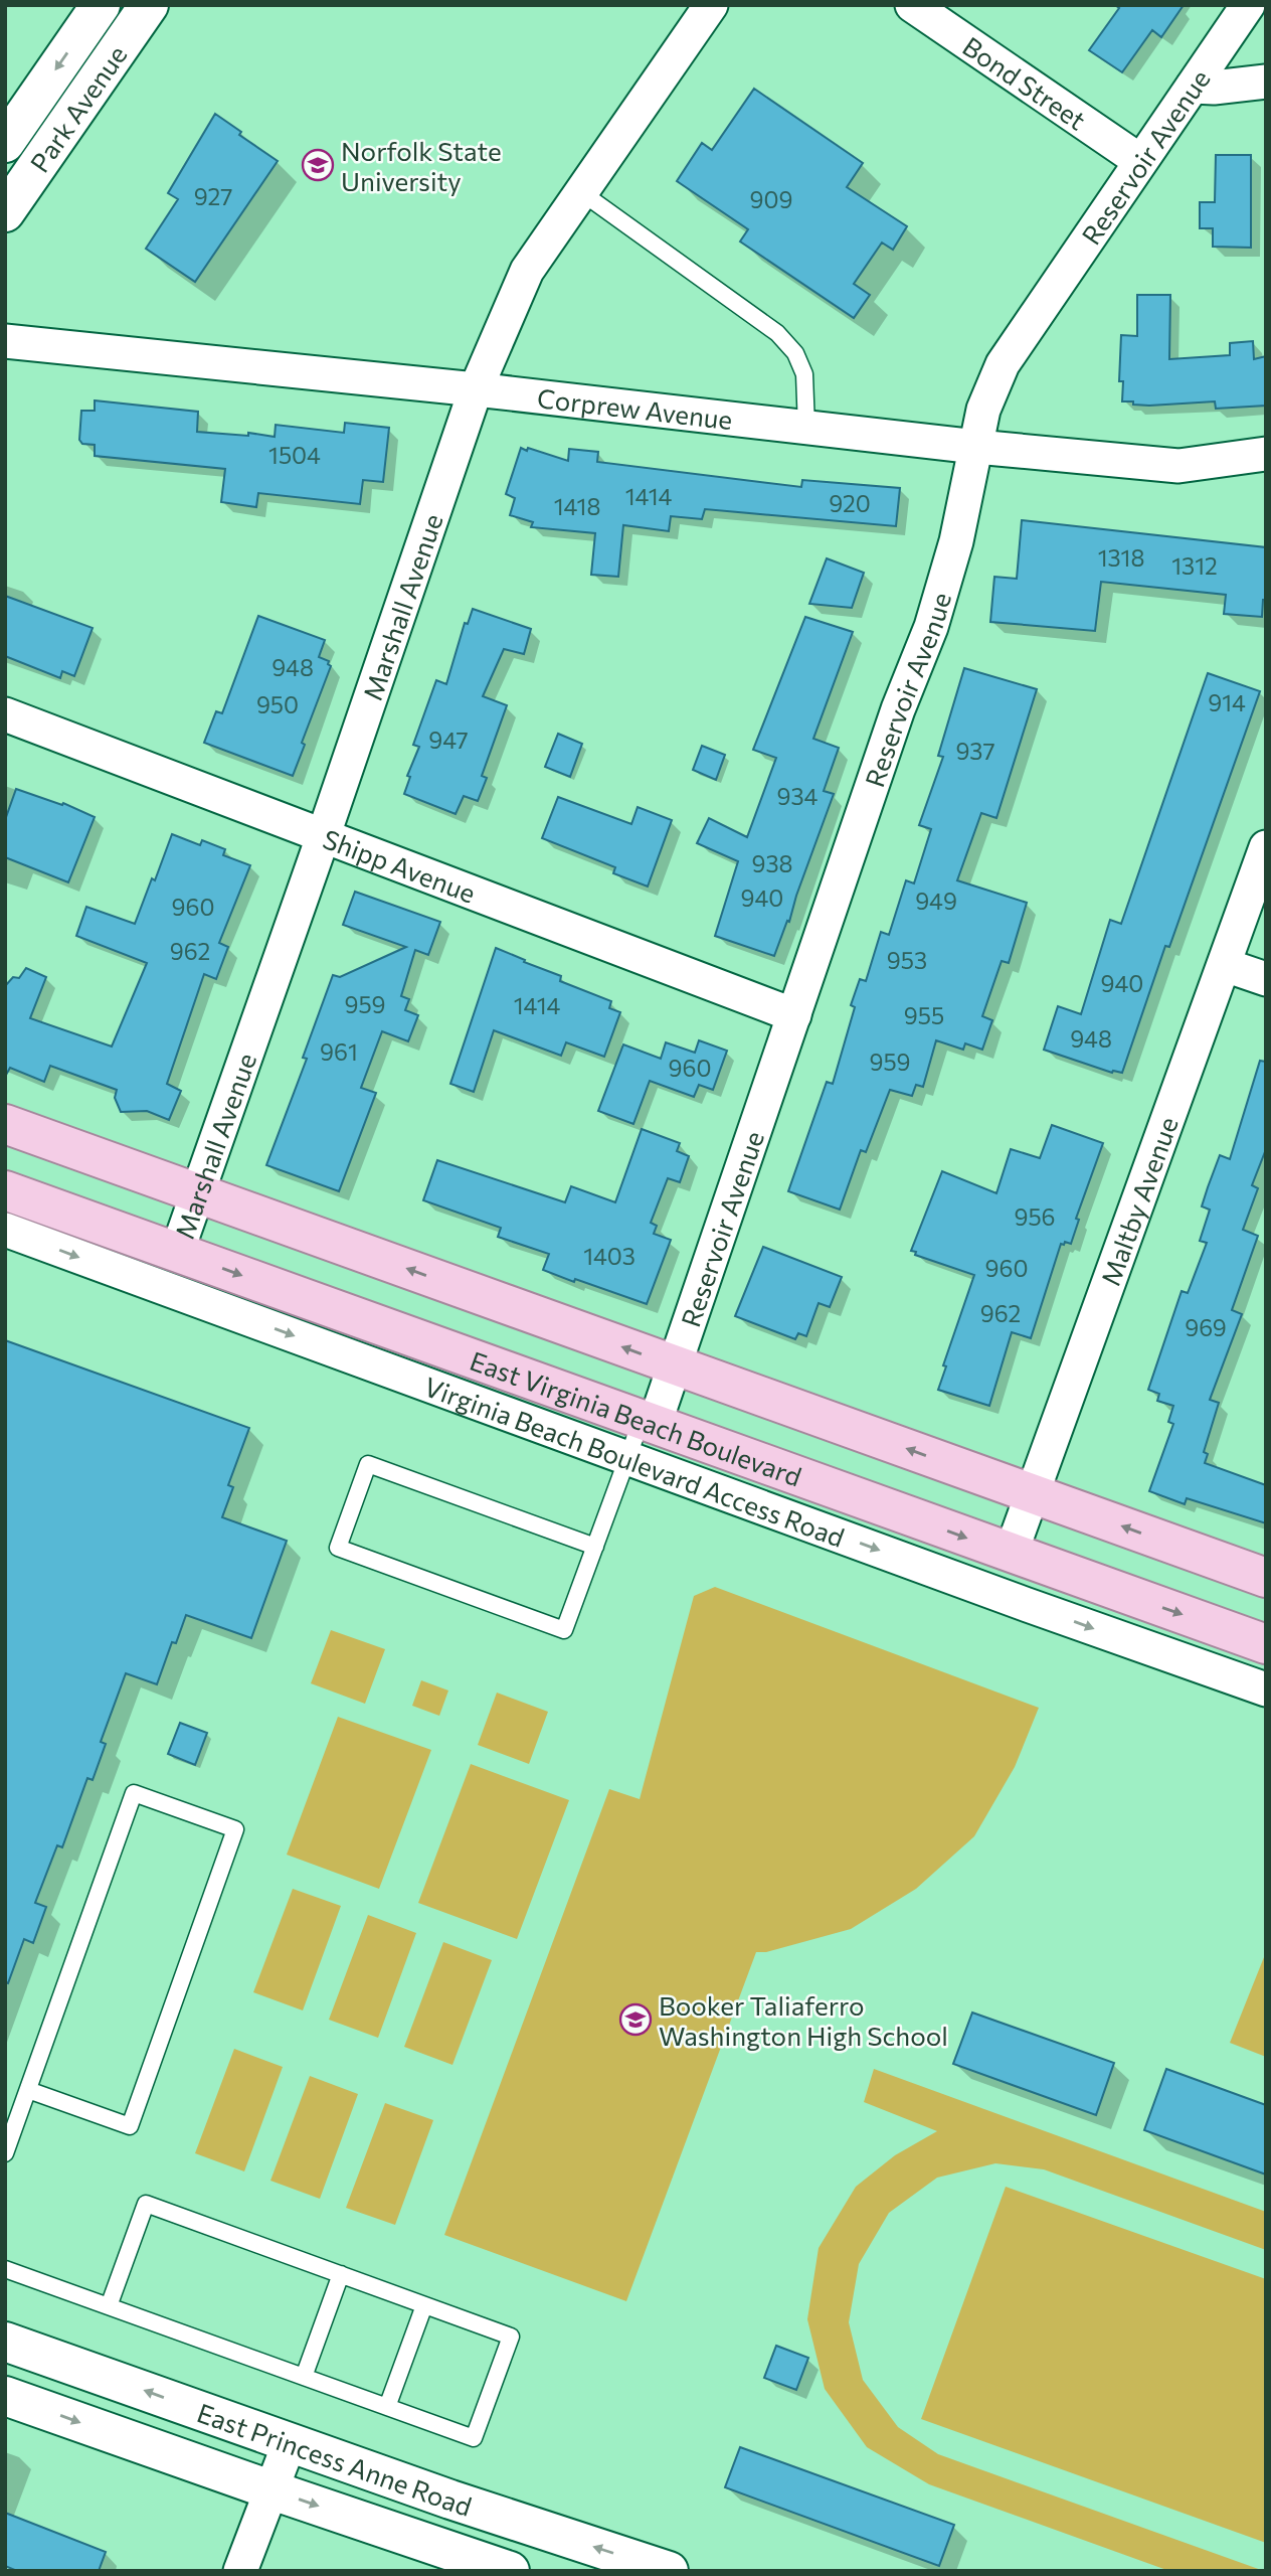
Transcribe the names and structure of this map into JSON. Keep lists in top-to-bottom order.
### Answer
{
  "streets": {
    "main road": ["Park Avenue", "East Virginia Beach Boulevard", "East Princess Anne Road"],
    "street": [
      "Bond Street",
      "Reservoir Avenue",
      "Corprew Avenue",
      "Marshall Avenue",
      "Shipp Avenue",
      "Maltby Avenue",
      "Virginia Beach Boulevard Access Road"
    ]
  },
  "crossings": [
    ["Bond Street", "Reservoir Avenue"],
    ["Reservoir Avenue", "Corprew Avenue"],
    ["Reservoir Avenue", "Shipp Avenue"],
    ["Reservoir Avenue", "East Virginia Beach Boulevard"],
    ["Corprew Avenue", "Marshall Avenue"],
    ["Marshall Avenue", "Shipp Avenue"],
    ["Marshall Avenue", "East Virginia Beach Boulevard"],
    ["Maltby Avenue", "East Virginia Beach Boulevard"]
  ],
  "one_way": ["Virginia Beach Boulevard Access Road"],
  "places": {
    "school or university": ["Norfolk State University", "Booker Taliaferro Washington High School"]
  },
  "house_numbers": [
    "927",
    "909",
    "1504",
    "1414",
    "920",
    "1418",
    "1318",
    "1312",
    "948",
    "914",
    "950",
    "947",
    "937",
    "934",
    "938",
    "940",
    "949",
    "960",
    "962",
    "953",
    "940",
    "959",
    "1414",
    "955",
    "948",
    "961",
    "959",
    "960",
    "956",
    "1403",
    "960",
    "962",
    "969"
  ]
}
